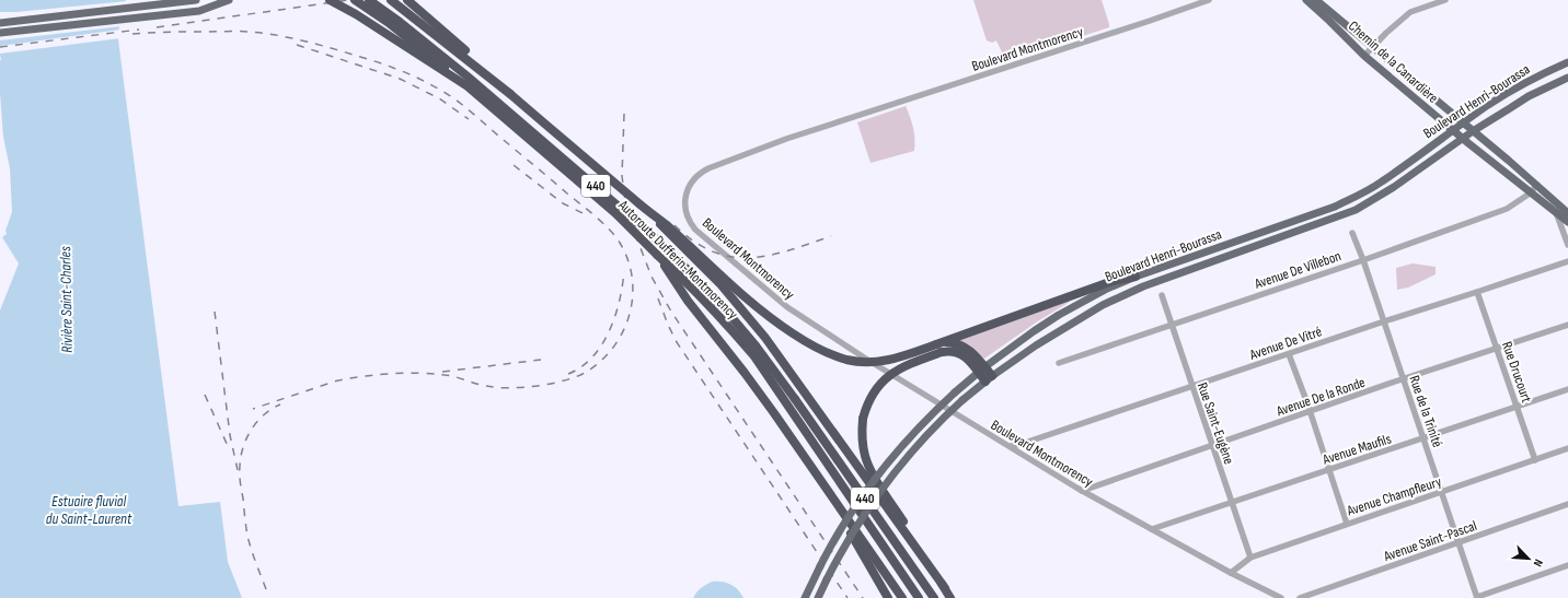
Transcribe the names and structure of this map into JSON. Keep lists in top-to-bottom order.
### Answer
{
  "streets": {
    "highway": ["440", "Autoroute Dufferin-Montmorency"],
    "main road": ["Chemin de la Canardière", "Boulevard Henri-Bourassa"],
    "street": [
      "Boulevard Montmorency",
      "Avenue De Villebon",
      "Avenue De Vitré",
      "Rue Drucourt",
      "Avenue De la Ronde",
      "Rue de la Trinité",
      "Rue Saint-Eugène",
      "Avenue Maufils",
      "Avenue Champfleury",
      "Avenue Saint-Pascal"
    ]
  },
  "crossings": [
    ["Boulevard Montmorency", "Avenue De Vitré"],
    ["Boulevard Montmorency", "Avenue De la Ronde"],
    ["Boulevard Montmorency", "Avenue Maufils"],
    ["Boulevard Montmorency", "Avenue Champfleury"],
    ["Chemin de la Canardière", "Boulevard Henri-Bourassa"],
    ["Chemin de la Canardière", "Avenue De Villebon"],
    ["Avenue De Villebon", "Rue de la Trinité"],
    ["Avenue De Villebon", "Rue Saint-Eugène"],
    ["Avenue De Vitré", "Rue Drucourt"],
    ["Avenue De Vitré", "Rue de la Trinité"],
    ["Avenue De Vitré", "Rue Saint-Eugène"],
    ["Rue Drucourt", "Avenue De la Ronde"],
    ["Rue Drucourt", "Avenue Maufils"],
    ["Rue Drucourt", "Avenue Champfleury"],
    ["Avenue De la Ronde", "Rue de la Trinité"],
    ["Avenue De la Ronde", "Rue Saint-Eugène"],
    ["Rue de la Trinité", "Avenue Maufils"],
    ["Rue de la Trinité", "Avenue Champfleury"],
    ["Rue de la Trinité", "Avenue Saint-Pascal"],
    ["Rue Saint-Eugène", "Avenue Maufils"],
    ["Rue Saint-Eugène", "Avenue Champfleury"]
  ],
  "water": ["Rivière Saint-Charles", "Estuaire fluvial du Saint-Laurent"],
  "north": "bottom right"
}
